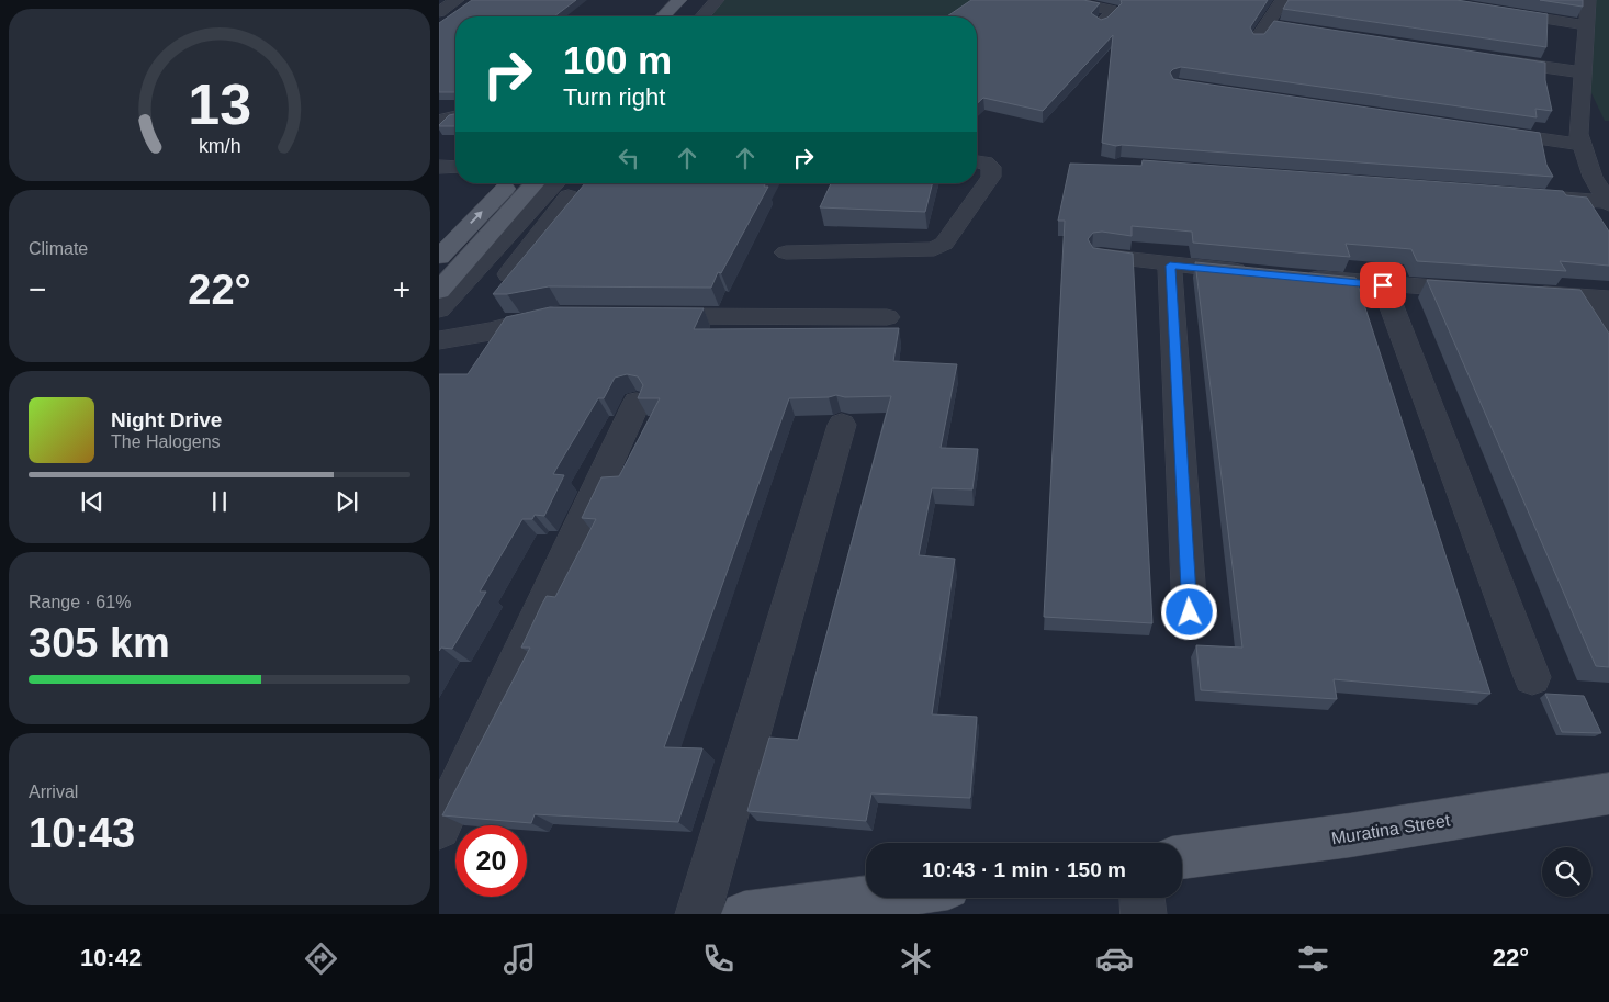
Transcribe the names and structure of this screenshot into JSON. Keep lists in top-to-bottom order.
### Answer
{
  "streets": {
    "main road": ["Muratina Street"]
  },
  "page": {
    "turn": ["100 m", "Turn right"],
    "tile": [
      "Climate",
      ["Range · 61%", "305 km"],
      ["Arrival", "10:43"]
    ],
    "heat": ["−", "22°", "+"],
    "song": ["Night Drive", "The Halogens"],
    "limit": "20",
    "trip": "10:43 · 1 min · 150 m",
    "tabs": ["10:42", "22°"],
    "gauge": ["13", "km/h"]
  }
}
